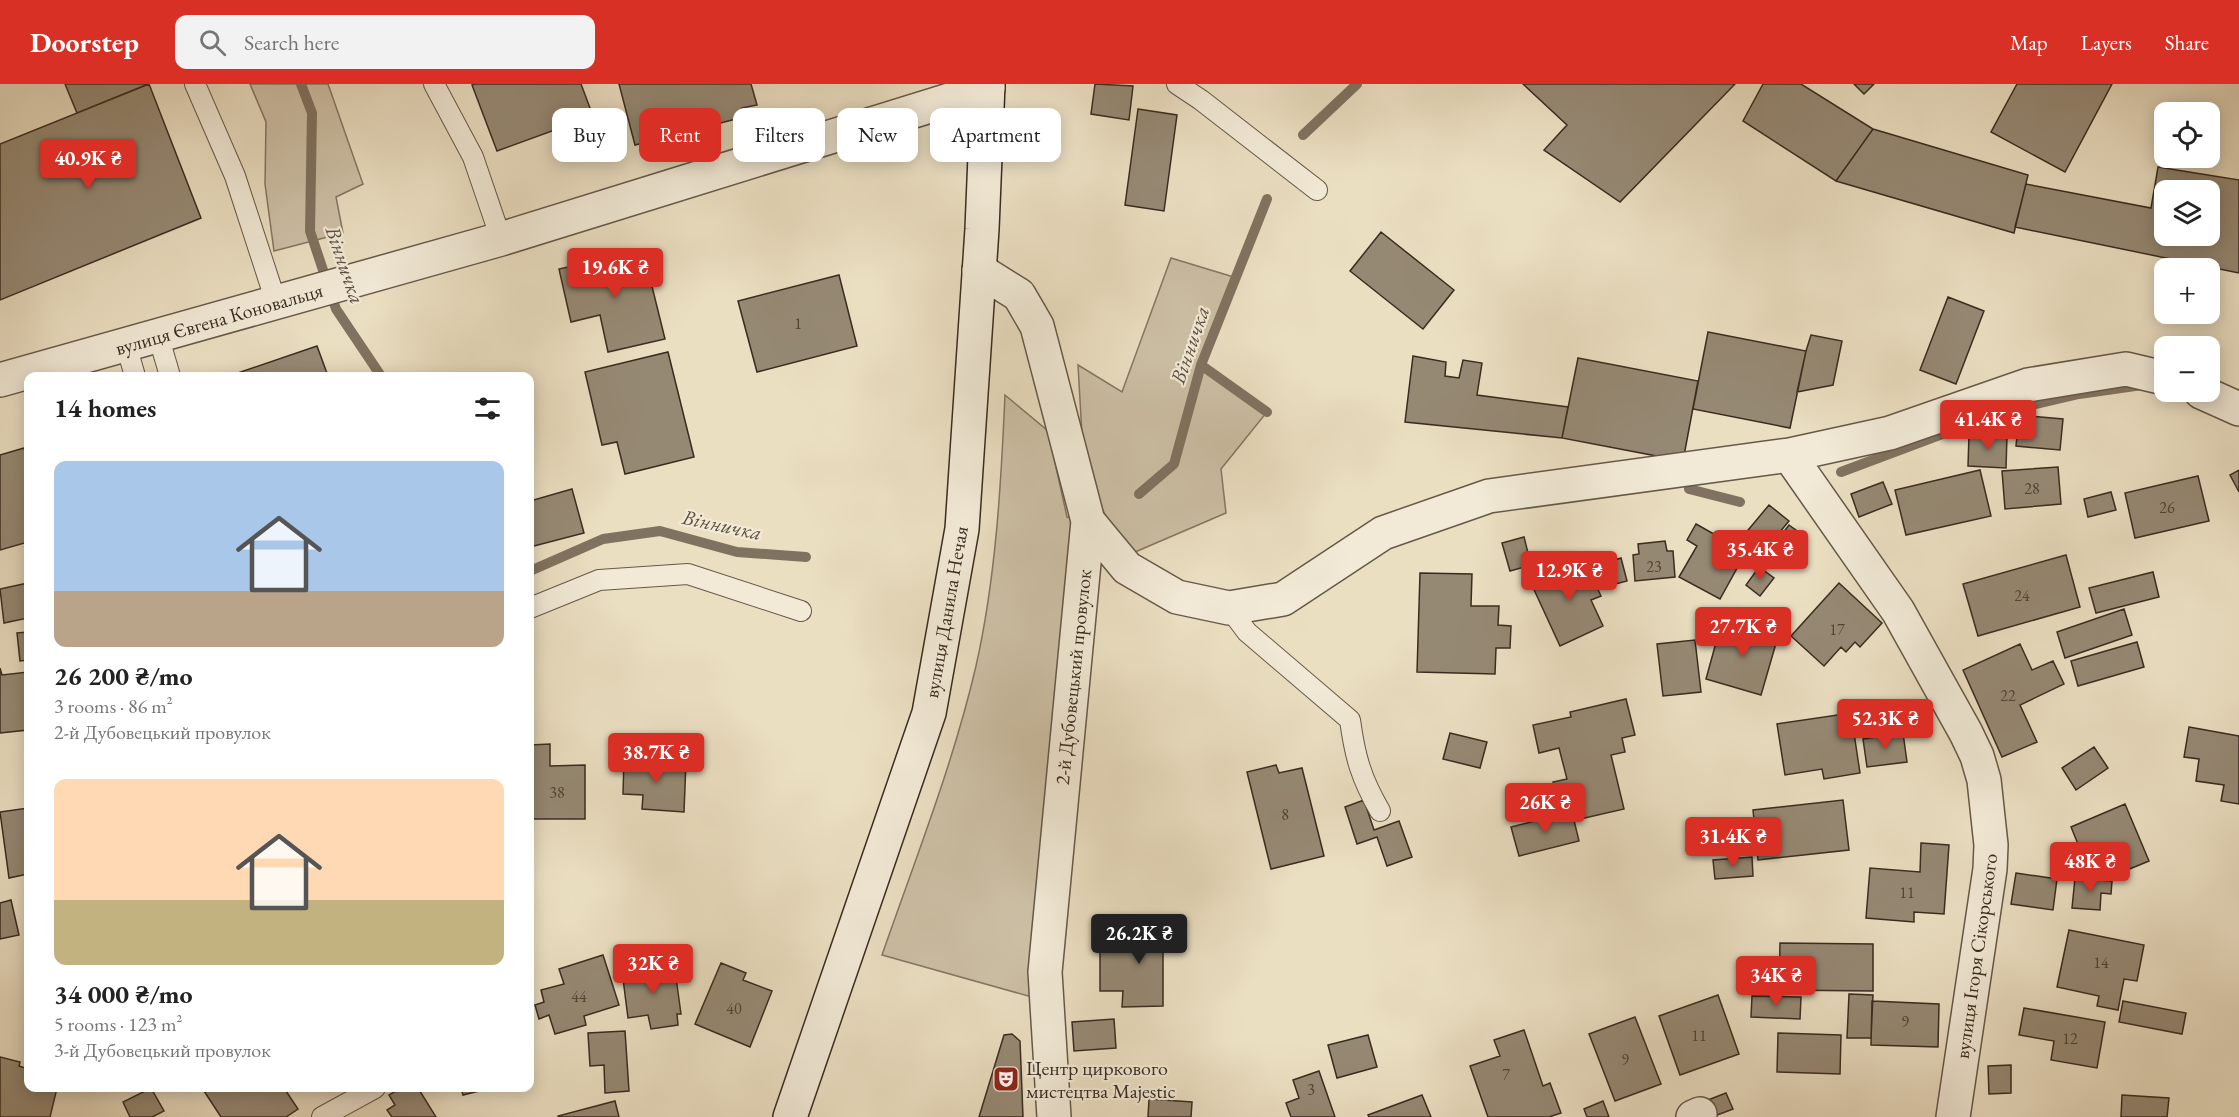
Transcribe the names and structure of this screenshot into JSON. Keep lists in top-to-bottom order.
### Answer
{
  "streets": {
    "street": [
      "вулиця Євгена Коновальця",
      "вулиця Данила Нечая",
      "2-й Дубовецький провулок",
      "вулиця Ігоря Сікорського"
    ]
  },
  "crossings": [
    ["вулиця Євгена Коновальця", "вулиця Данила Нечая"],
    ["вулиця Данила Нечая", "2-й Дубовецький провулок"]
  ],
  "water": ["Вінничка"],
  "places": {
    "theatre": ["Центр циркового мистецтва Majestic"]
  },
  "house_numbers": [
    "1",
    "28",
    "26",
    "23",
    "24",
    "17",
    "22",
    "38",
    "8",
    "11",
    "14",
    "44",
    "40",
    "9",
    "11",
    "12",
    "9",
    "7",
    "3"
  ],
  "page": {
    "header": "Doorstep",
    "search": "Search here",
    "nav": ["Map", "Layers", "Share"],
    "map_buttons": ["+", "−"],
    "chip": [
      "Buy",
      "Rent",
      "Filters",
      "New",
      "Apartment"
    ],
    "price": [
      "40.9K ₴",
      "19.6K ₴",
      "41.4K ₴",
      "35.4K ₴",
      "12.9K ₴",
      "27.7K ₴",
      "52.3K ₴",
      "38.7K ₴",
      "26K ₴",
      "31.4K ₴",
      "48K ₴",
      "26.2K ₴",
      "32K ₴",
      "34K ₴"
    ],
    "heading": "14 homes",
    "list": [
      {
        "name": "26 200 ₴/mo",
        "note": "3 rooms · 86 m² · 2-й Дубовецький провулок"
      },
      {
        "name": "34 000 ₴/mo",
        "note": "5 rooms · 123 m² · 3-й Дубовецький провулок"
      }
    ]
  }
}
